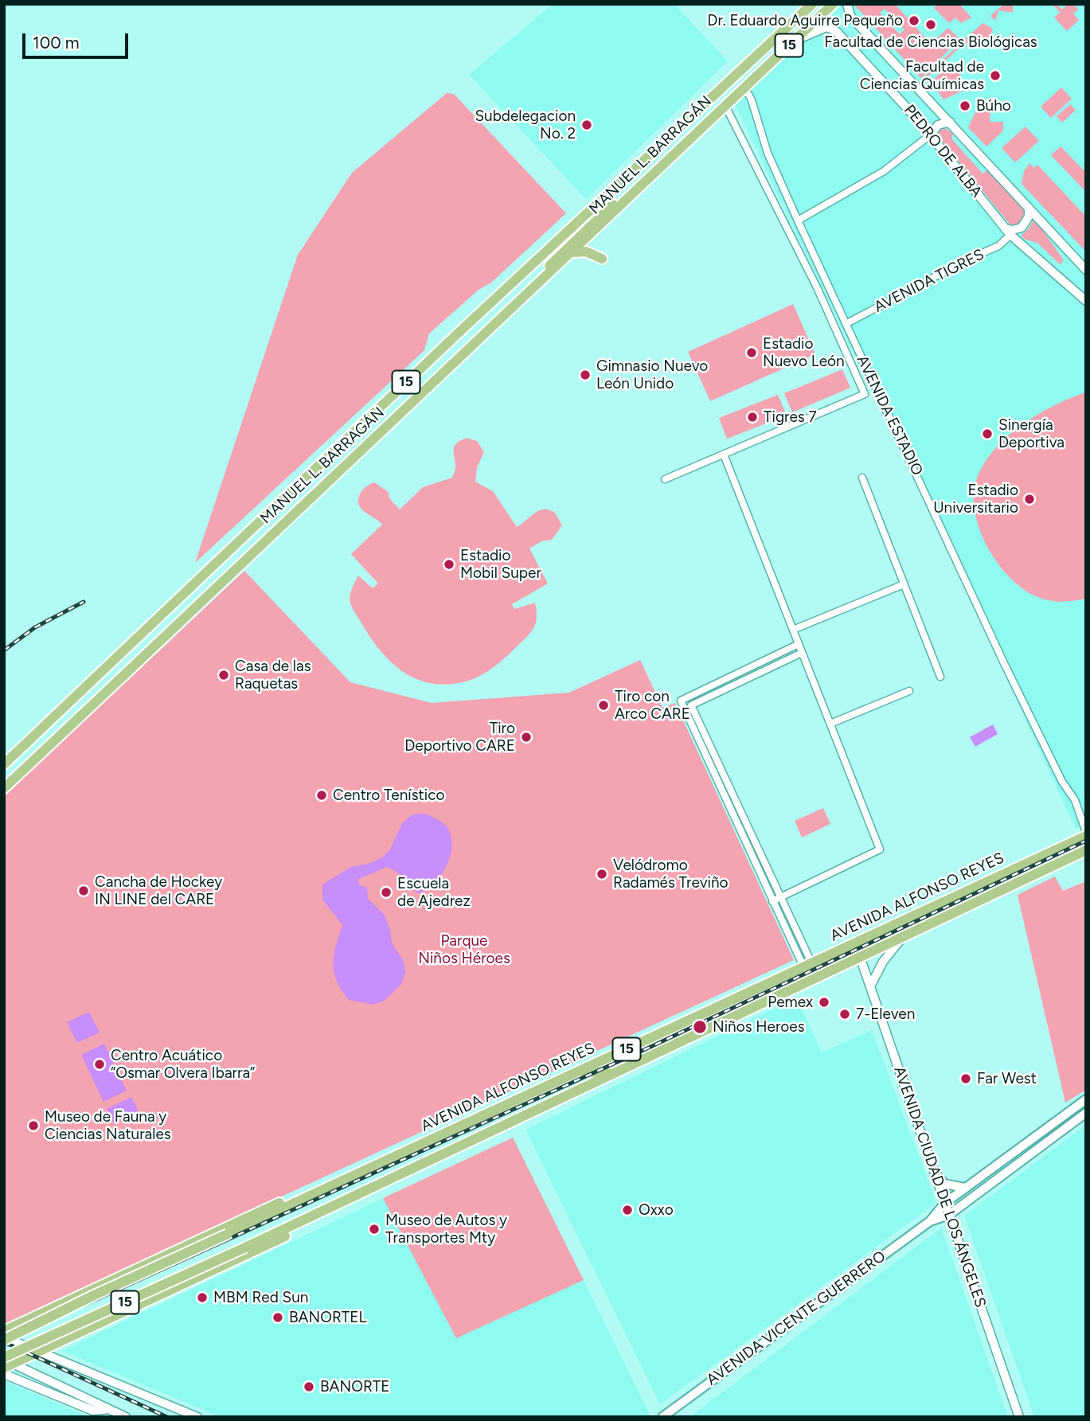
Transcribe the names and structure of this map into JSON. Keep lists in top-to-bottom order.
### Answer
{
  "streets": {
    "highway": ["15", "MANUEL L. BARRAGÁN", "AVENIDA ALFONSO REYES"],
    "main road": ["AVENIDA VICENTE GUERRERO"],
    "street": [
      "PEDRO DE ALBA",
      "AVENIDA TIGRES",
      "AVENIDA ESTADIO",
      "AVENIDA CIUDAD DE LOS ÁNGELES"
    ]
  },
  "crossings": [
    ["PEDRO DE ALBA", "MANUEL L. BARRAGÁN"],
    ["PEDRO DE ALBA", "AVENIDA TIGRES"],
    ["MANUEL L. BARRAGÁN", "AVENIDA ESTADIO"],
    ["AVENIDA TIGRES", "AVENIDA ESTADIO"],
    ["AVENIDA ESTADIO", "AVENIDA ALFONSO REYES"],
    ["AVENIDA ALFONSO REYES", "AVENIDA CIUDAD DE LOS ÁNGELES"],
    ["AVENIDA CIUDAD DE LOS ÁNGELES", "AVENIDA VICENTE GUERRERO"]
  ],
  "parks": ["Parque Niños Héroes"],
  "places": [
    "Dr. Eduardo Aguirre Pequeño",
    "Facultad de Ciencias Biológicas",
    "Facultad de Ciencias Químicas",
    "Búho",
    "Subdelegacion No. 2",
    "Estadio Nuevo León",
    "Gimnasio Nuevo León Unido",
    "Tigres 7",
    "Sinergía Deportiva",
    "Estadio Universitario",
    "Estadio Mobil Super",
    "Casa de las Raquetas",
    "Tiro con Arco CARE",
    "Tiro Deportivo CARE",
    "Centro Tenístico",
    "Velódromo Radamés Treviño",
    "Cancha de Hockey IN LINE del CARE",
    "Escuela de Ajedrez",
    "Pemex",
    "7-Eleven",
    "Niños Heroes",
    "Centro Acuático “Osmar Olvera Ibarra”",
    "Far West",
    "Museo de Fauna y Ciencias Naturales",
    "Oxxo",
    "Museo de Autos y Transportes Mty",
    "MBM Red Sun",
    "BANORTEL",
    "BANORTE"
  ],
  "scale_bar": "100 m"
}
